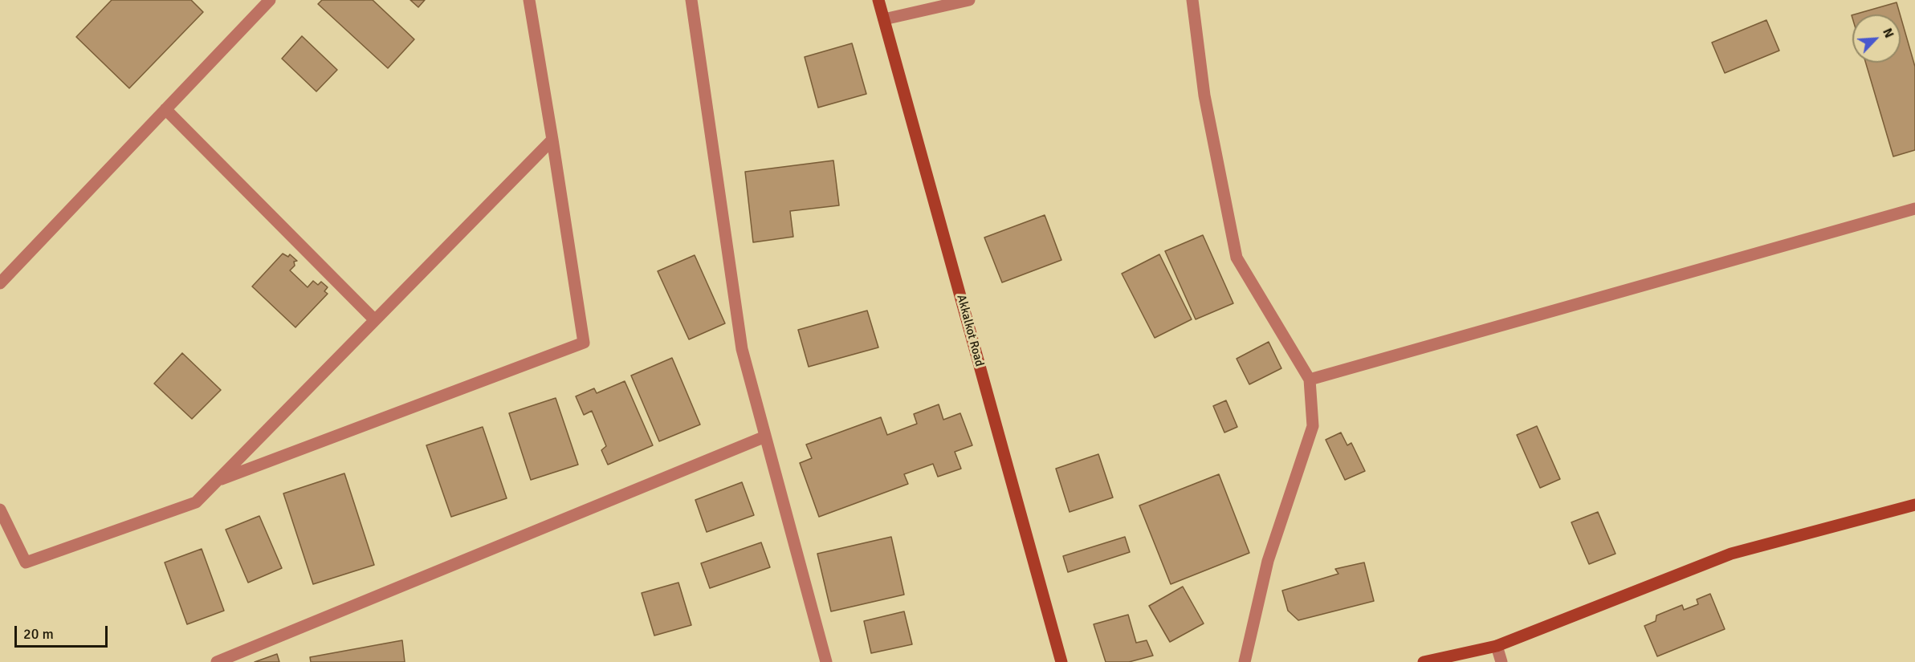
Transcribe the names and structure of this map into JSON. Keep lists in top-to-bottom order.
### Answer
{
  "streets": {
    "street": ["Akkalkot Road"]
  },
  "scale_bar": "20 m",
  "north": "top right"
}
